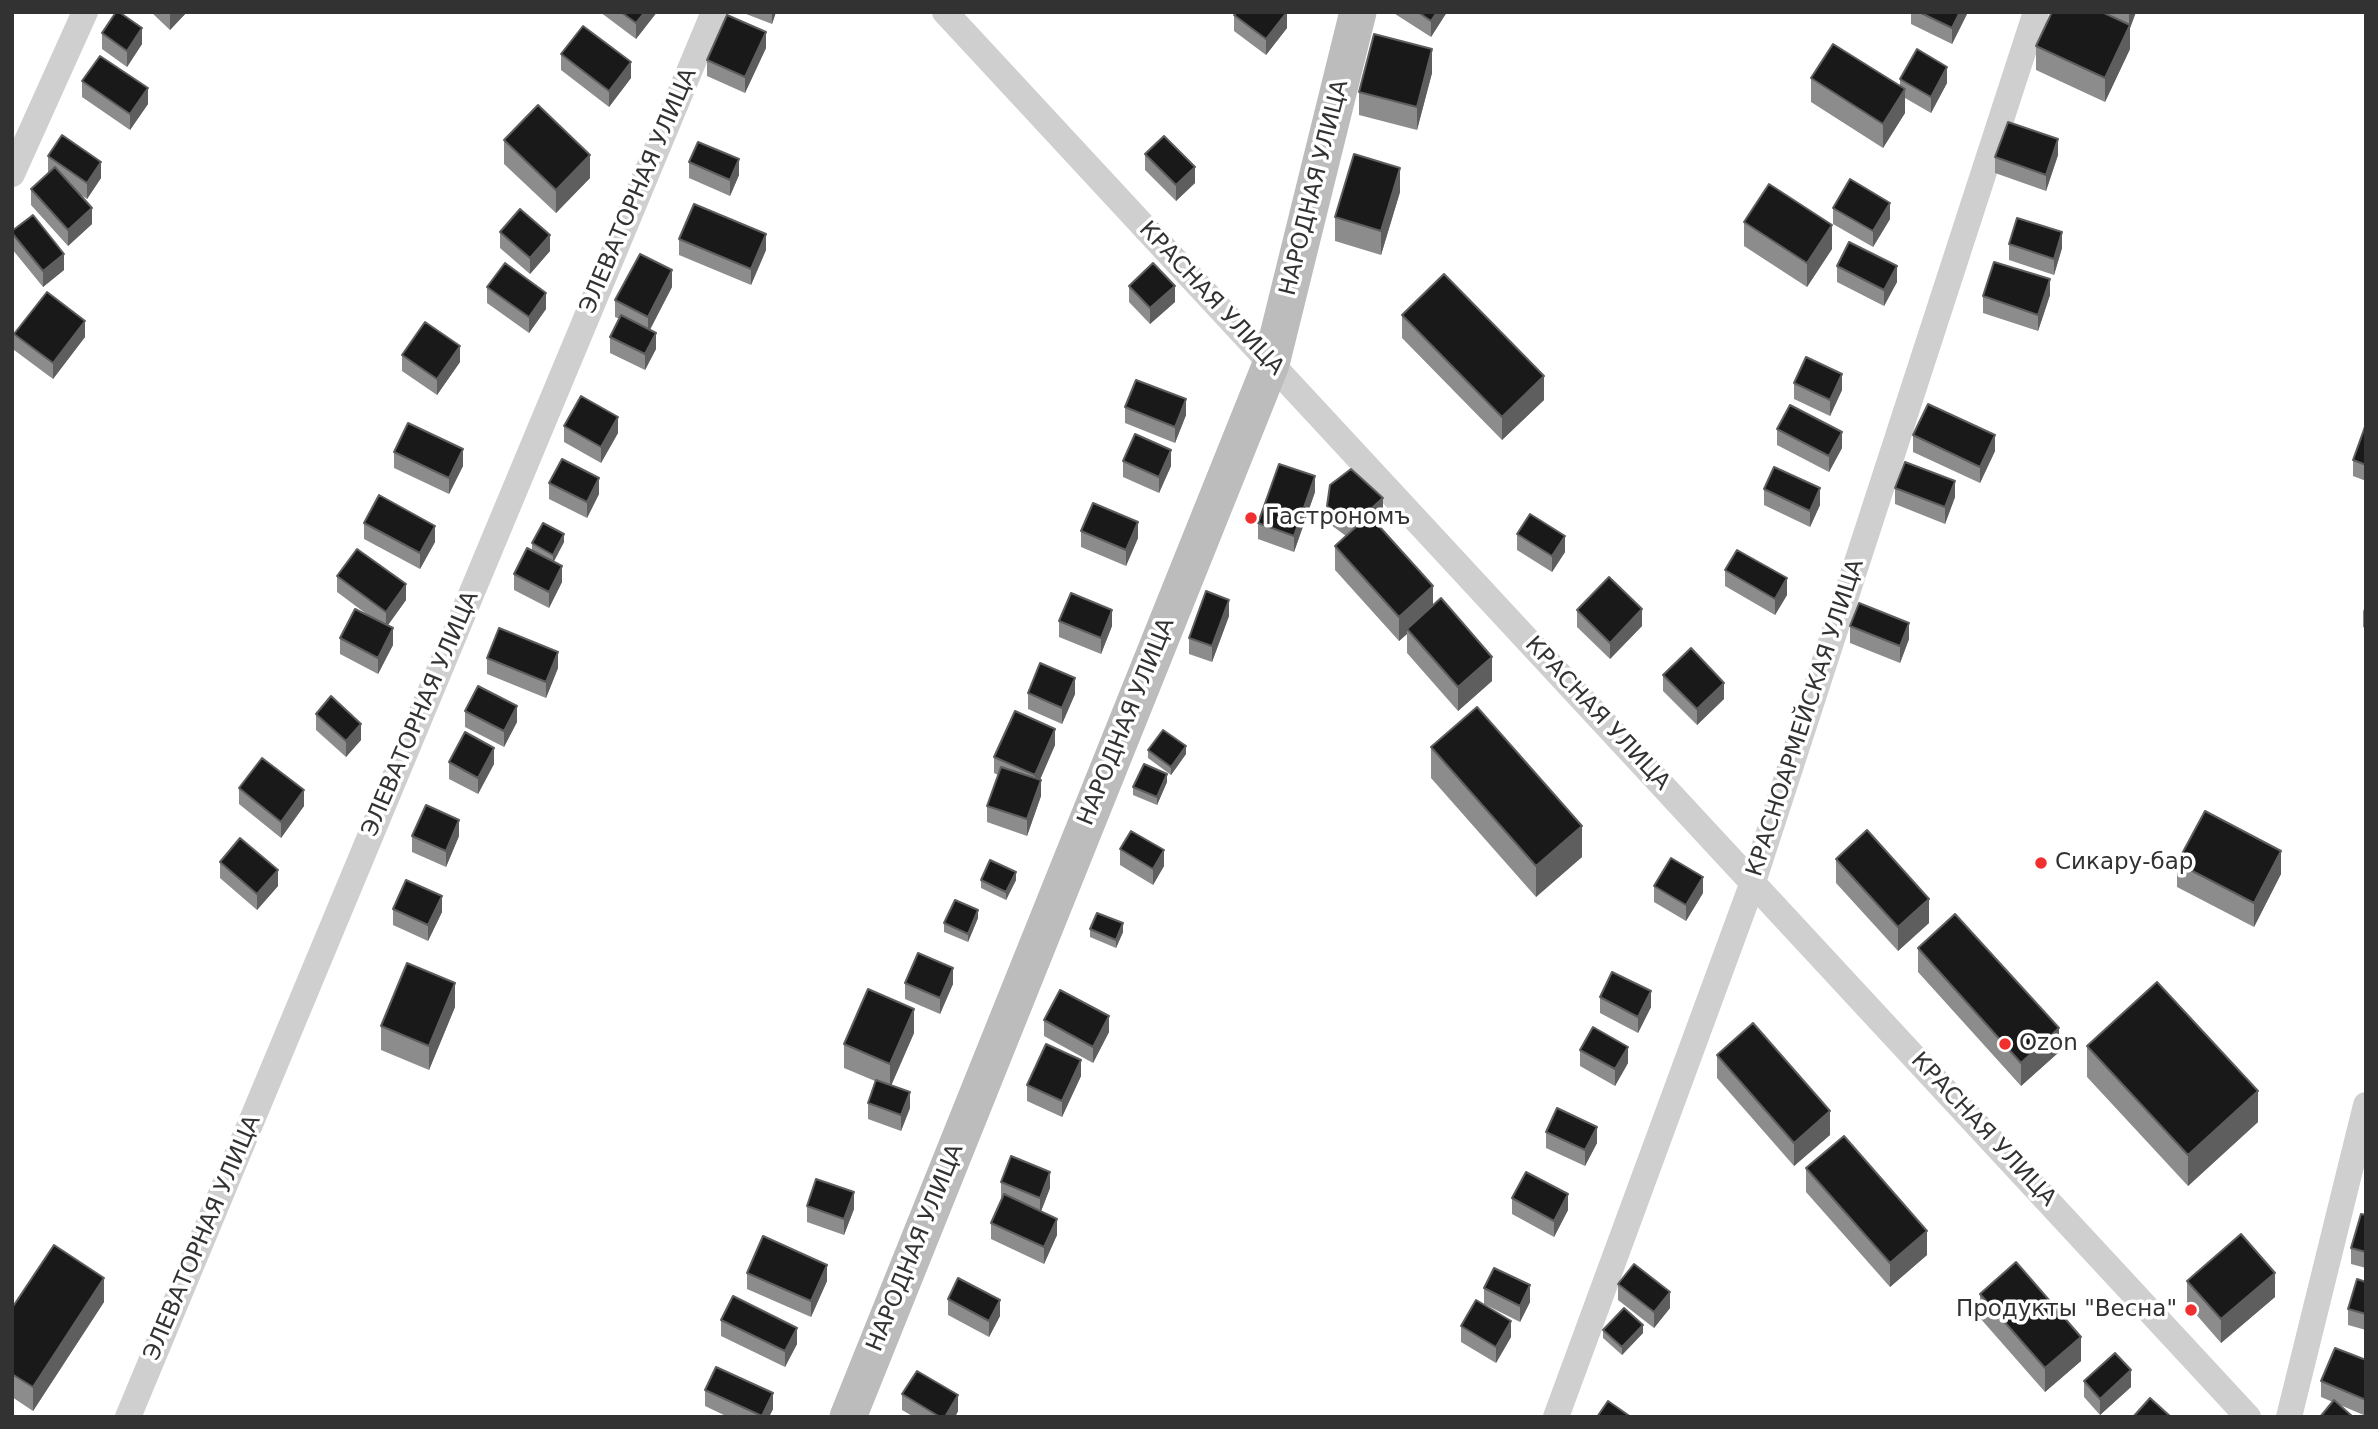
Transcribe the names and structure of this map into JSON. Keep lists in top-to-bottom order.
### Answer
{
  "streets": {
    "main road": ["НАРОДНАЯ УЛИЦА"],
    "street": ["ЭЛЕВАТОРНАЯ УЛИЦА", "КРАСНАЯ УЛИЦА", "КРАСНОАРМЕЙСКАЯ УЛИЦА"]
  },
  "crossings": [
    ["НАРОДНАЯ УЛИЦА", "КРАСНАЯ УЛИЦА"],
    ["КРАСНАЯ УЛИЦА", "КРАСНОАРМЕЙСКАЯ УЛИЦА"]
  ],
  "places": [
    "Гастрономъ",
    "Сикару-бар",
    "Ozon",
    "Продукты \"Весна\""
  ]
}
